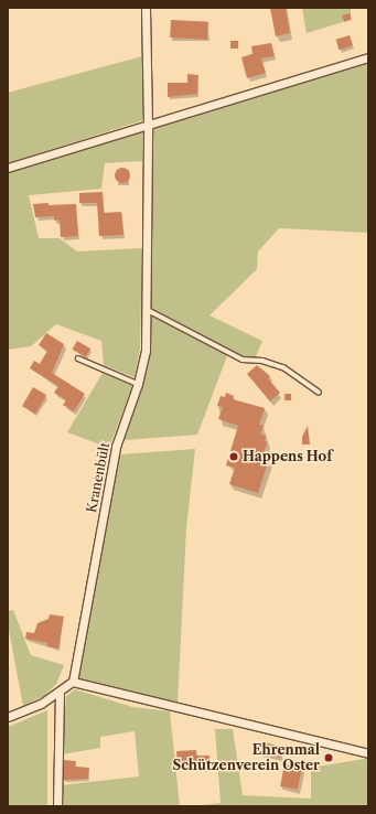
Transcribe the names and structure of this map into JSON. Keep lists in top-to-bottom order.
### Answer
{
  "streets": {
    "street": ["Kranenbült"]
  },
  "places": ["Happens Hof", "Ehrenmal Schützenverein Oster"]
}
